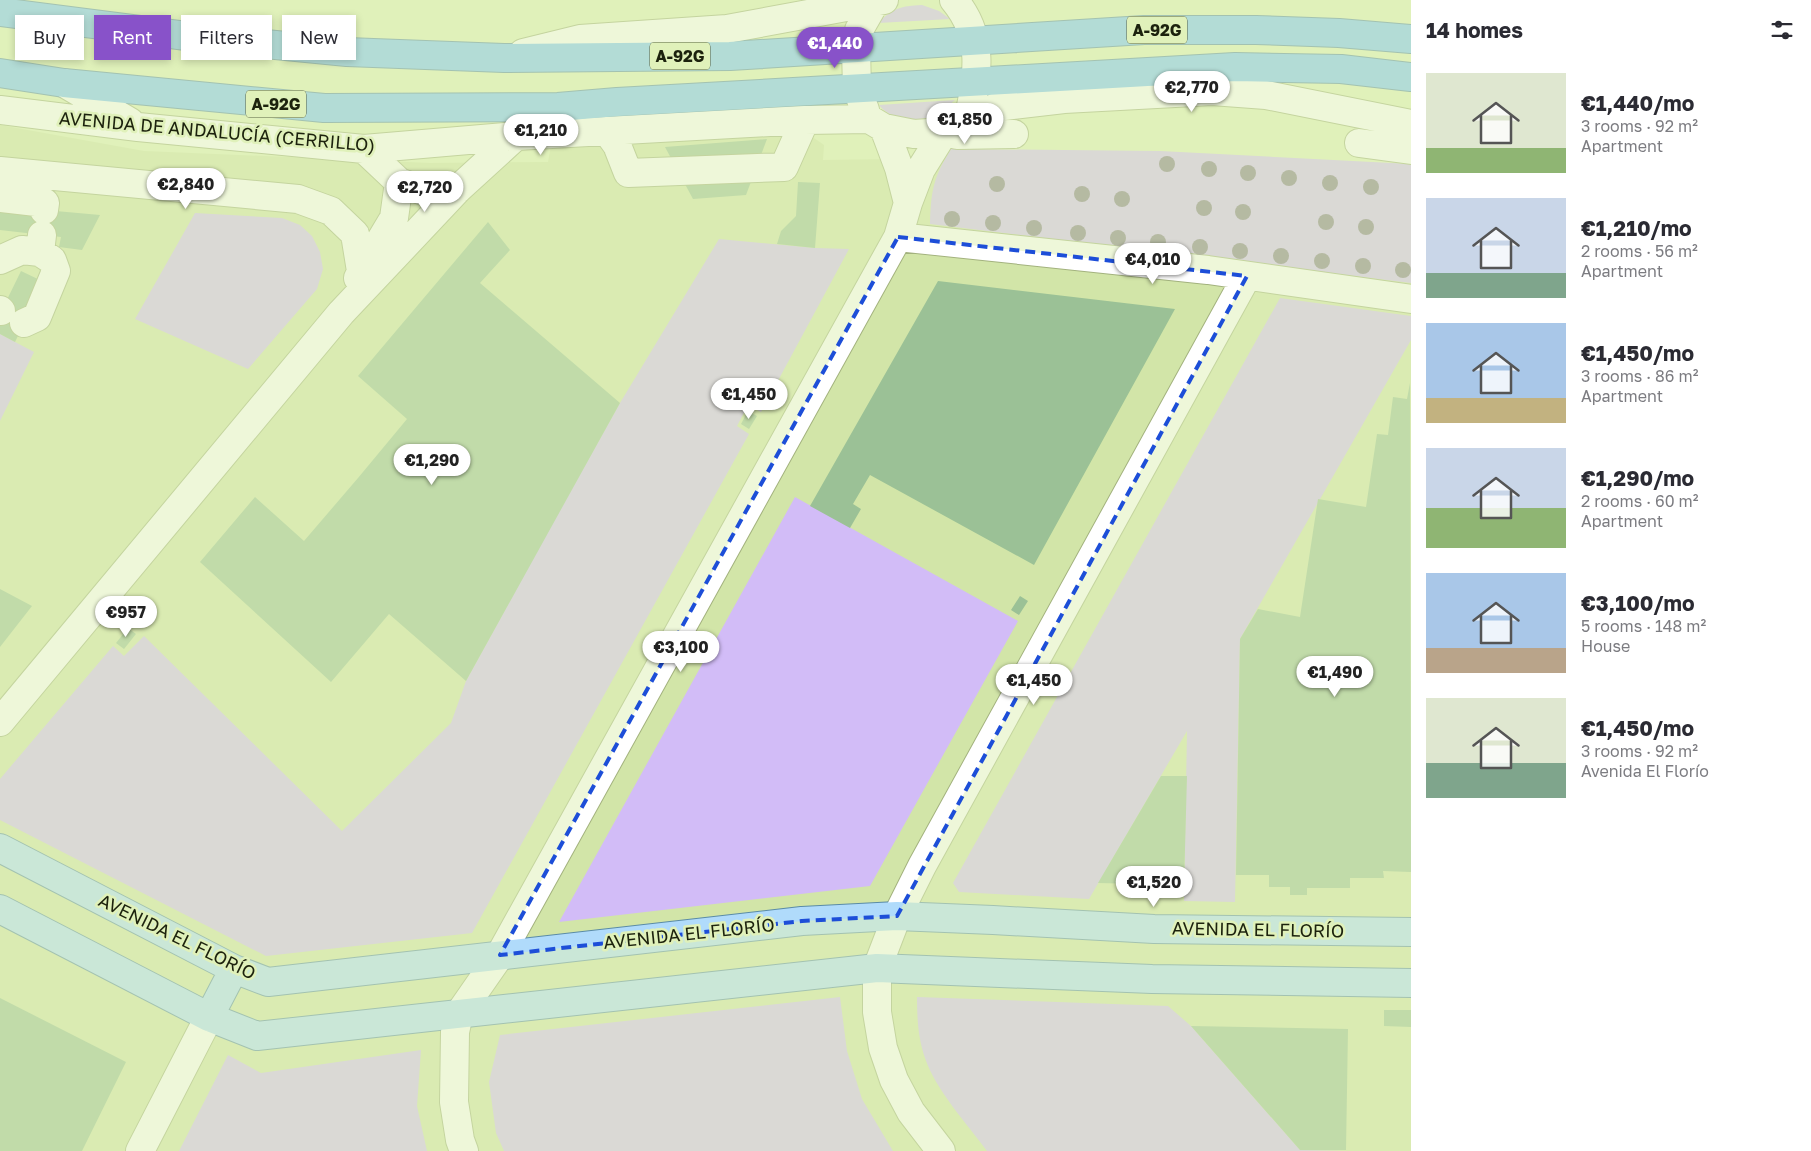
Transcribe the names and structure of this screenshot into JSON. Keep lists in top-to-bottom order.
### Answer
{
  "streets": {
    "highway": ["A-92G", "AVENIDA DE ANDALUCÍA (CERRILLO)"],
    "main road": ["AVENIDA EL FLORÍO"]
  },
  "page": {
    "heading": "14 homes",
    "chip": [
      "Buy",
      "Rent",
      "Filters",
      "New"
    ],
    "price": [
      "€1,440",
      "€2,770",
      "€1,850",
      "€1,210",
      "€2,840",
      "€2,720",
      "€4,010",
      "€1,450",
      "€1,290",
      "€957",
      "€3,100",
      "€1,490",
      "€1,450",
      "€1,520"
    ],
    "list": [
      {
        "name": "€1,440/mo",
        "note": "3 rooms · 92 m² · Apartment"
      },
      {
        "name": "€1,210/mo",
        "note": "2 rooms · 56 m² · Apartment"
      },
      {
        "name": "€1,450/mo",
        "note": "3 rooms · 86 m² · Apartment"
      },
      {
        "name": "€1,290/mo",
        "note": "2 rooms · 60 m² · Apartment"
      },
      {
        "name": "€3,100/mo",
        "note": "5 rooms · 148 m² · House"
      },
      {
        "name": "€1,450/mo",
        "note": "3 rooms · 92 m² · Avenida El Florío"
      }
    ]
  }
}
